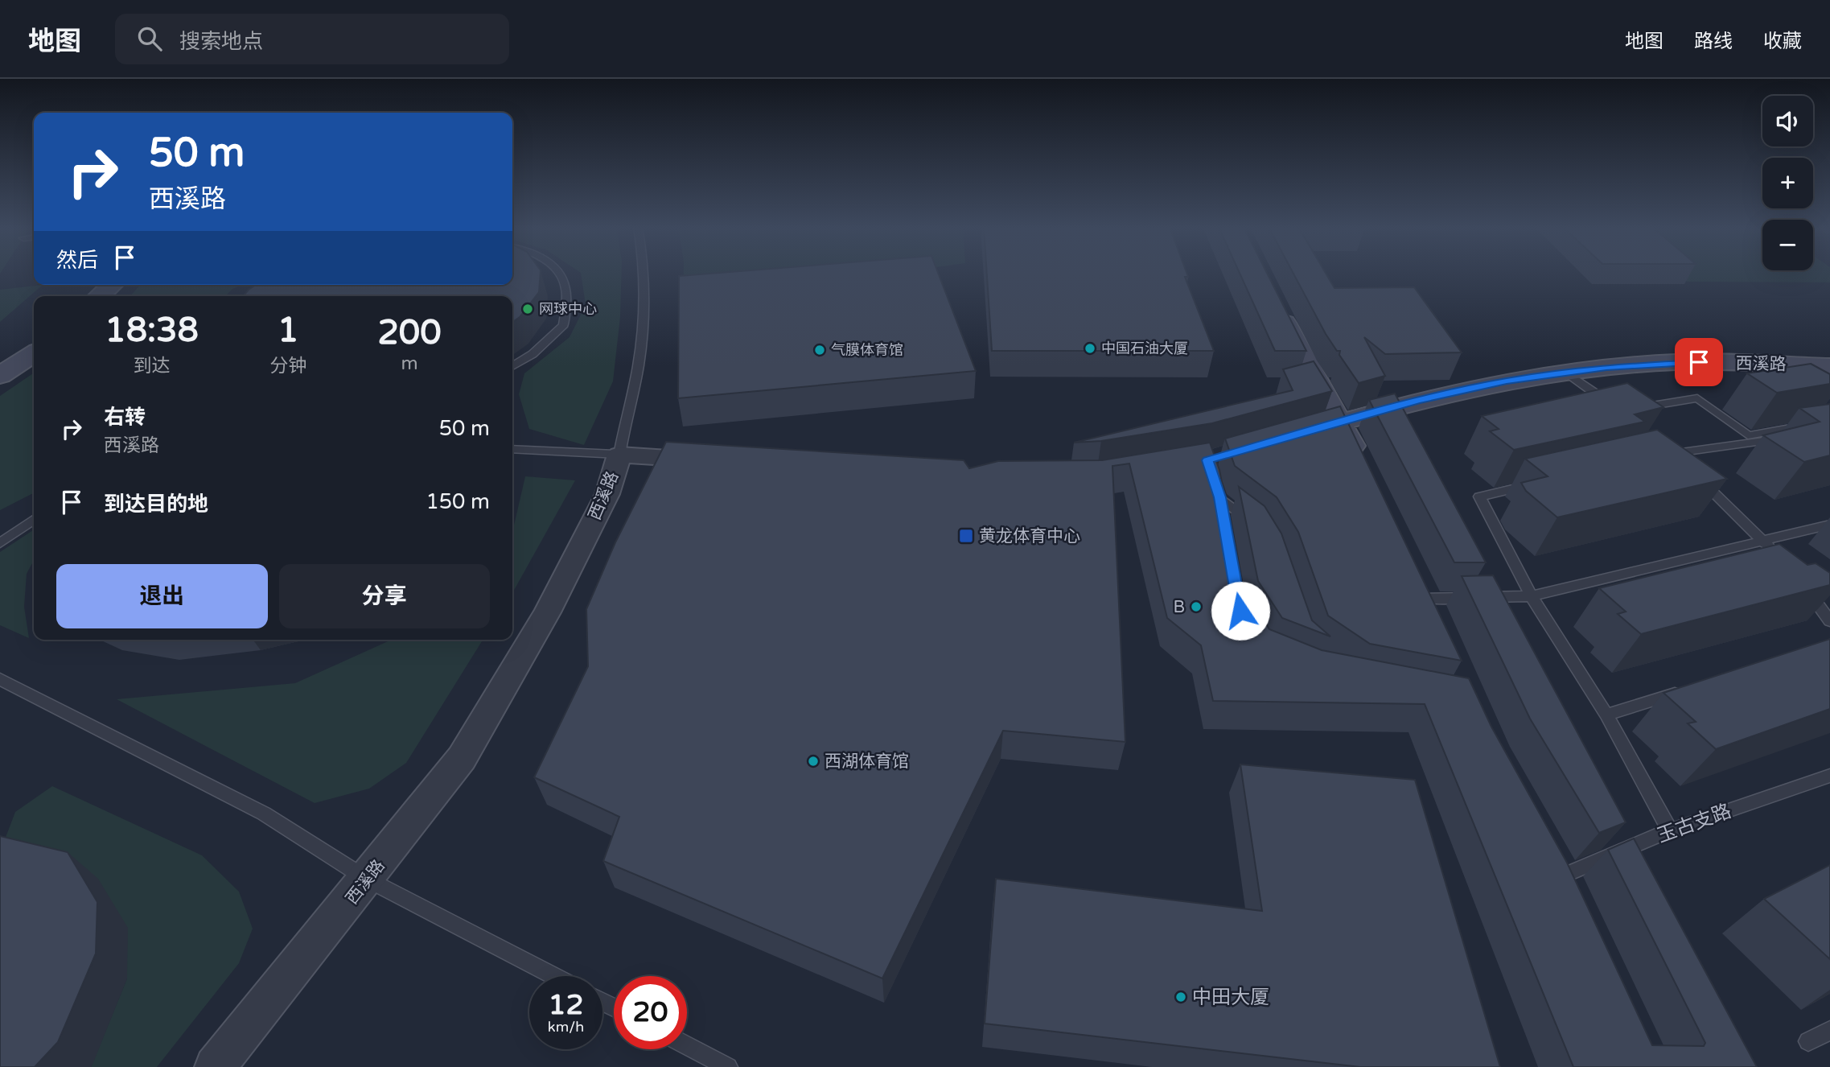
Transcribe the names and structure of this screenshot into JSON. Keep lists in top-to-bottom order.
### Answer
{
  "streets": {
    "main road": ["西溪路"],
    "lane": ["玉古支路"]
  },
  "places": {
    "other": [
      "网球中心",
      "中国石油大厦",
      "气膜体育馆",
      "B",
      "西湖体育馆",
      "中田大厦"
    ],
    "transit": ["黄龙体育中心"]
  },
  "page": {
    "header": "地图",
    "search": "搜索地点",
    "nav": ["地图", "路线", "收藏"],
    "map_buttons": ["+", "−"],
    "turn": ["50 m", "西溪路"],
    "then": "然后",
    "eta": [
      "18:38",
      "到达",
      "1",
      "分钟",
      "200",
      "m"
    ],
    "list": [
      {
        "name": "右转",
        "note": "西溪路",
        "value": "50 m"
      },
      {
        "name": "到达目的地",
        "value": "150 m"
      }
    ],
    "buttons": ["退出", "分享"],
    "speed": "12 km/h",
    "limit": "20"
  }
}
